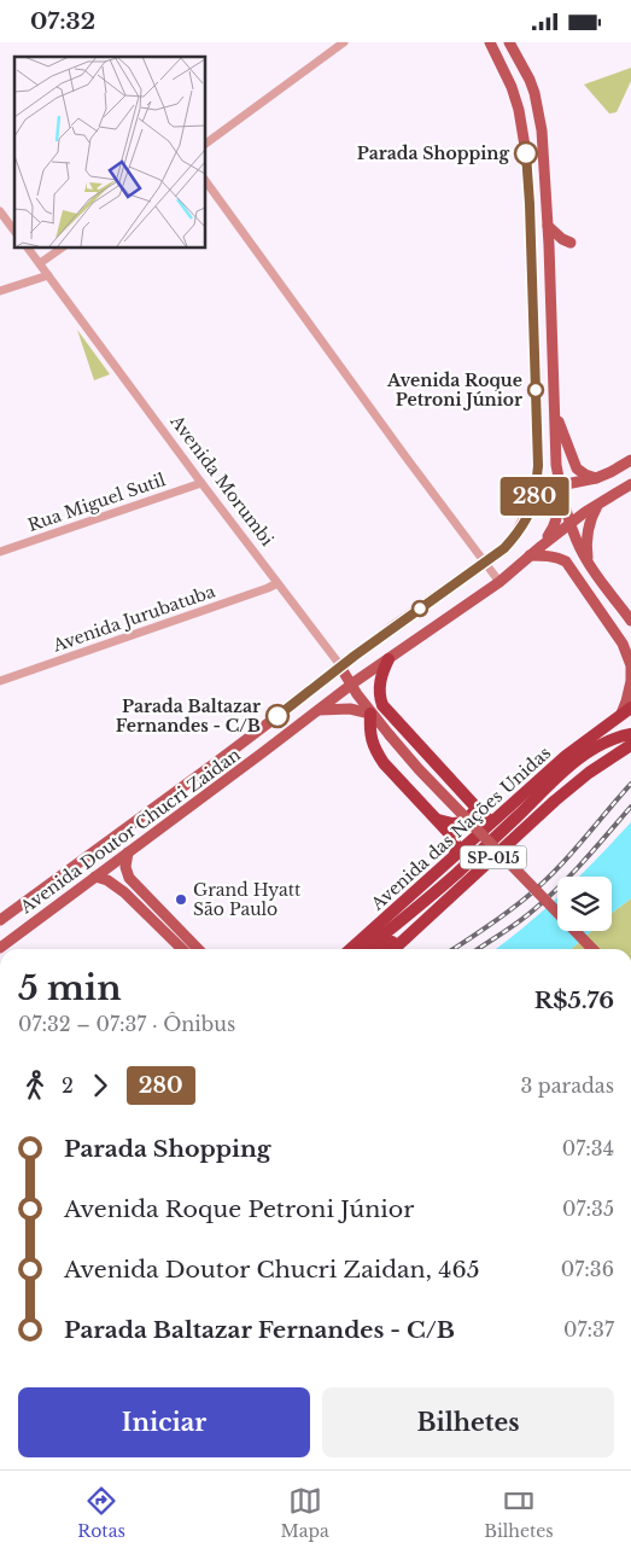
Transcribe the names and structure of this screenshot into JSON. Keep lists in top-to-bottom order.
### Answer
{
  "streets": {
    "highway": ["Avenida das Nações Unidas", "SP-015"],
    "main road": ["Avenida Morumbi", "Avenida Doutor Chucri Zaidan"],
    "street": ["Rua Miguel Sutil", "Avenida Jurubatuba"]
  },
  "crossings": [
    ["Avenida Morumbi", "Rua Miguel Sutil"],
    ["Avenida Morumbi", "Avenida Jurubatuba"],
    ["Avenida Morumbi", "Avenida Doutor Chucri Zaidan"]
  ],
  "places": [
    "Parada Shopping",
    "Avenida Roque Petroni Júnior",
    "Parada Baltazar Fernandes - C/B",
    "Grand Hyatt São Paulo"
  ],
  "lines": ["bus line 280"],
  "page": {
    "status": "07:32",
    "on_map": "280",
    "heading": ["5 min", "07:32 – 07:37 · Ônibus", "R$5.76"],
    "legs": ["2", "280", "3 paradas"],
    "list": [
      {
        "name": "Parada Shopping",
        "value": "07:34"
      },
      {
        "name": "Avenida Roque Petroni Júnior",
        "value": "07:35"
      },
      {
        "name": "Avenida Doutor Chucri Zaidan, 465",
        "value": "07:36"
      },
      {
        "name": "Parada Baltazar Fernandes - C/B",
        "value": "07:37"
      }
    ],
    "buttons": ["Iniciar", "Bilhetes"],
    "tabs": ["Rotas", "Mapa", "Bilhetes"]
  }
}
